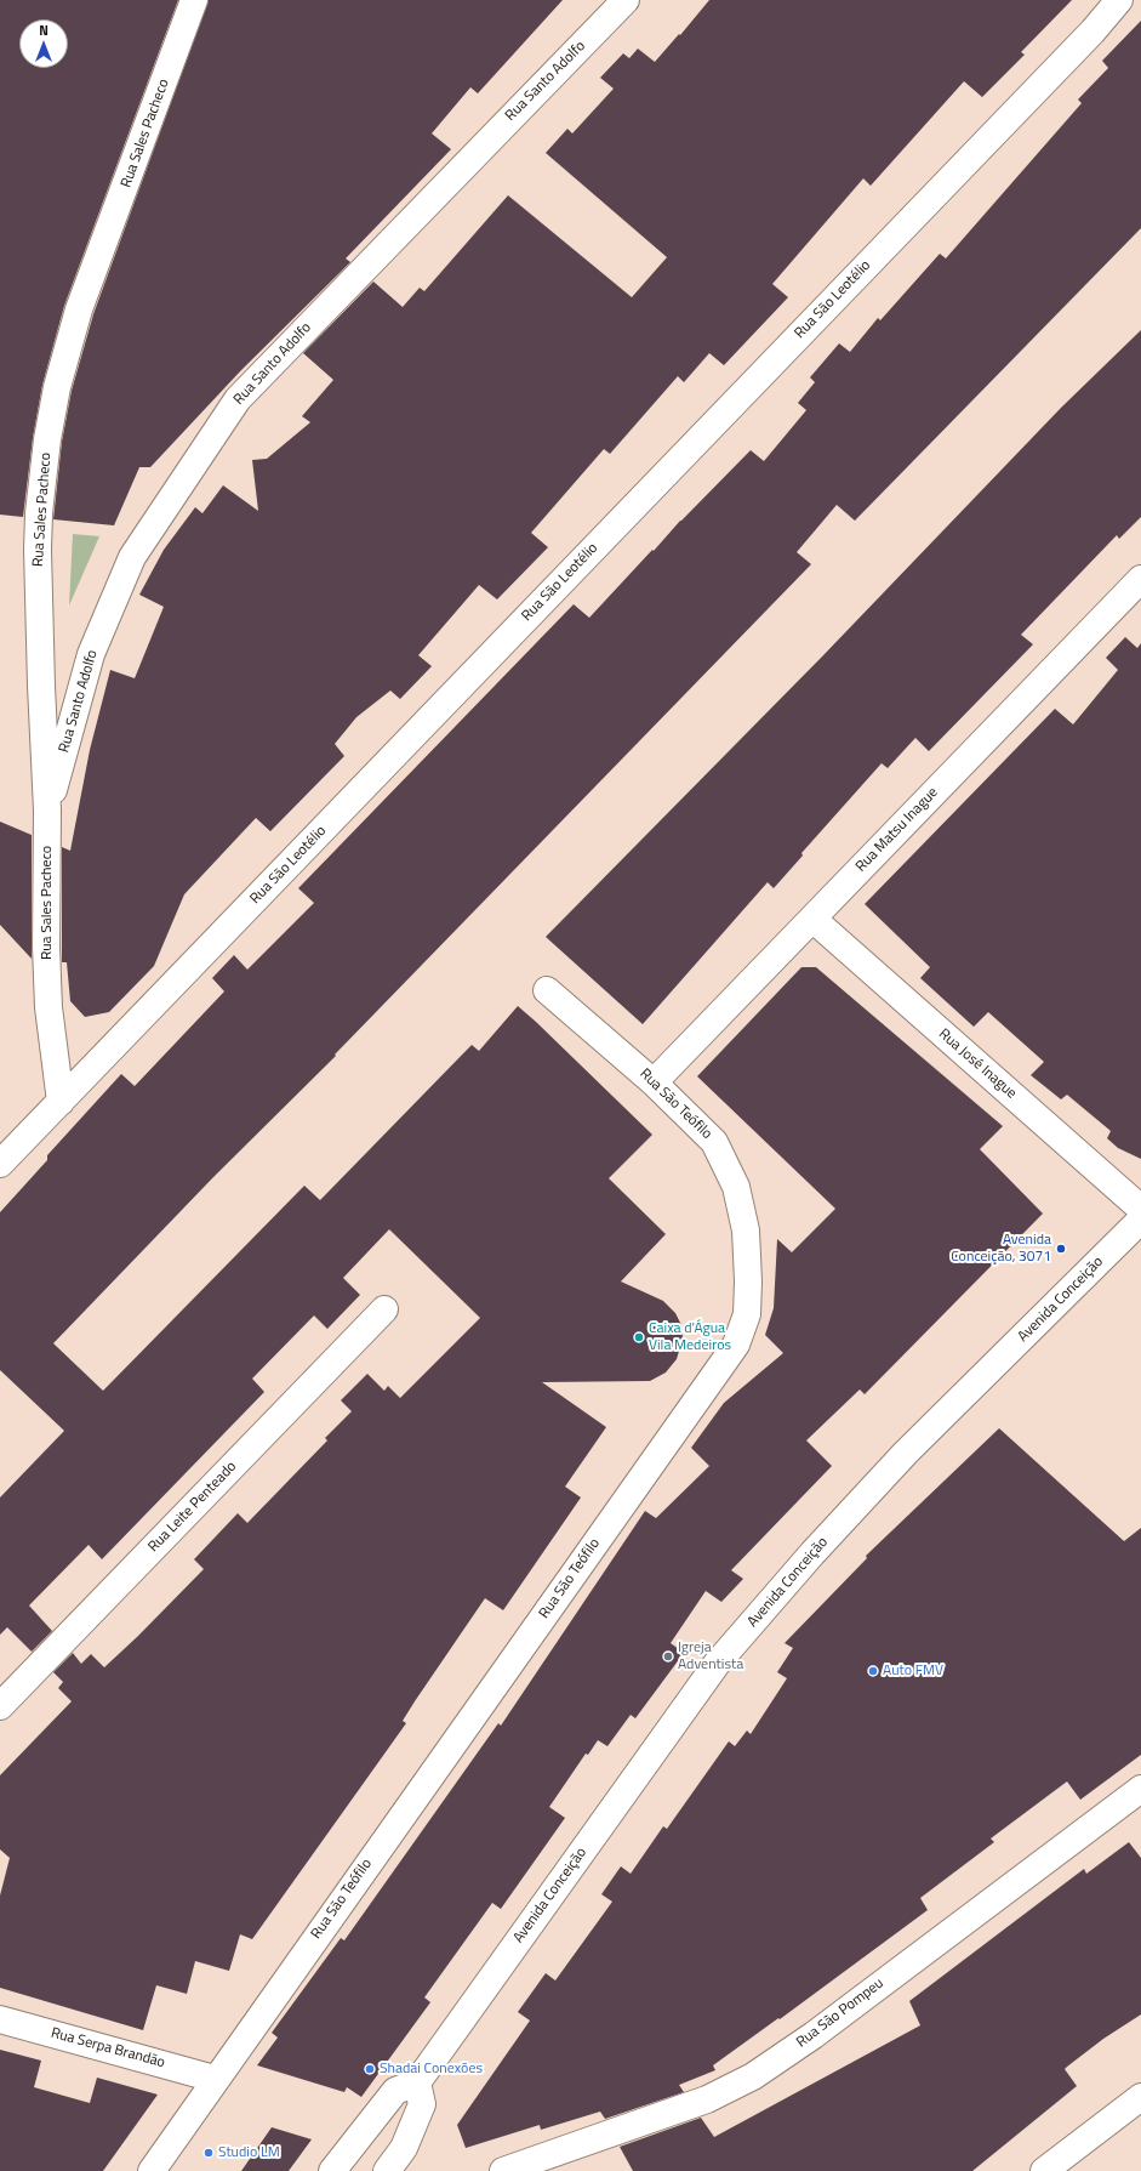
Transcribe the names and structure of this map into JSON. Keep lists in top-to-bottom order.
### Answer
{
  "streets": {
    "street": [
      "Rua Santo Adolfo",
      "Rua Sales Pacheco",
      "Rua São Leotélio",
      "Rua Matsu Inague",
      "Rua José Inague",
      "Rua São Teófilo",
      "Avenida Conceição",
      "Rua Leite Penteado",
      "Rua São Pompeu",
      "Rua Serpa Brandão"
    ]
  },
  "crossings": [
    ["Rua Santo Adolfo", "Rua Sales Pacheco"],
    ["Rua Sales Pacheco", "Rua São Leotélio"],
    ["Rua Matsu Inague", "Rua José Inague"],
    ["Rua Matsu Inague", "Rua São Teófilo"],
    ["Rua São Teófilo", "Rua Serpa Brandão"]
  ],
  "places": [
    "Avenida Conceição, 3071",
    "Caixa d'Água Vila Medeiros",
    "Igreja Adventista",
    "Auto FMV",
    "Shadai Conexões",
    "Studio LM"
  ],
  "north": "top"
}
